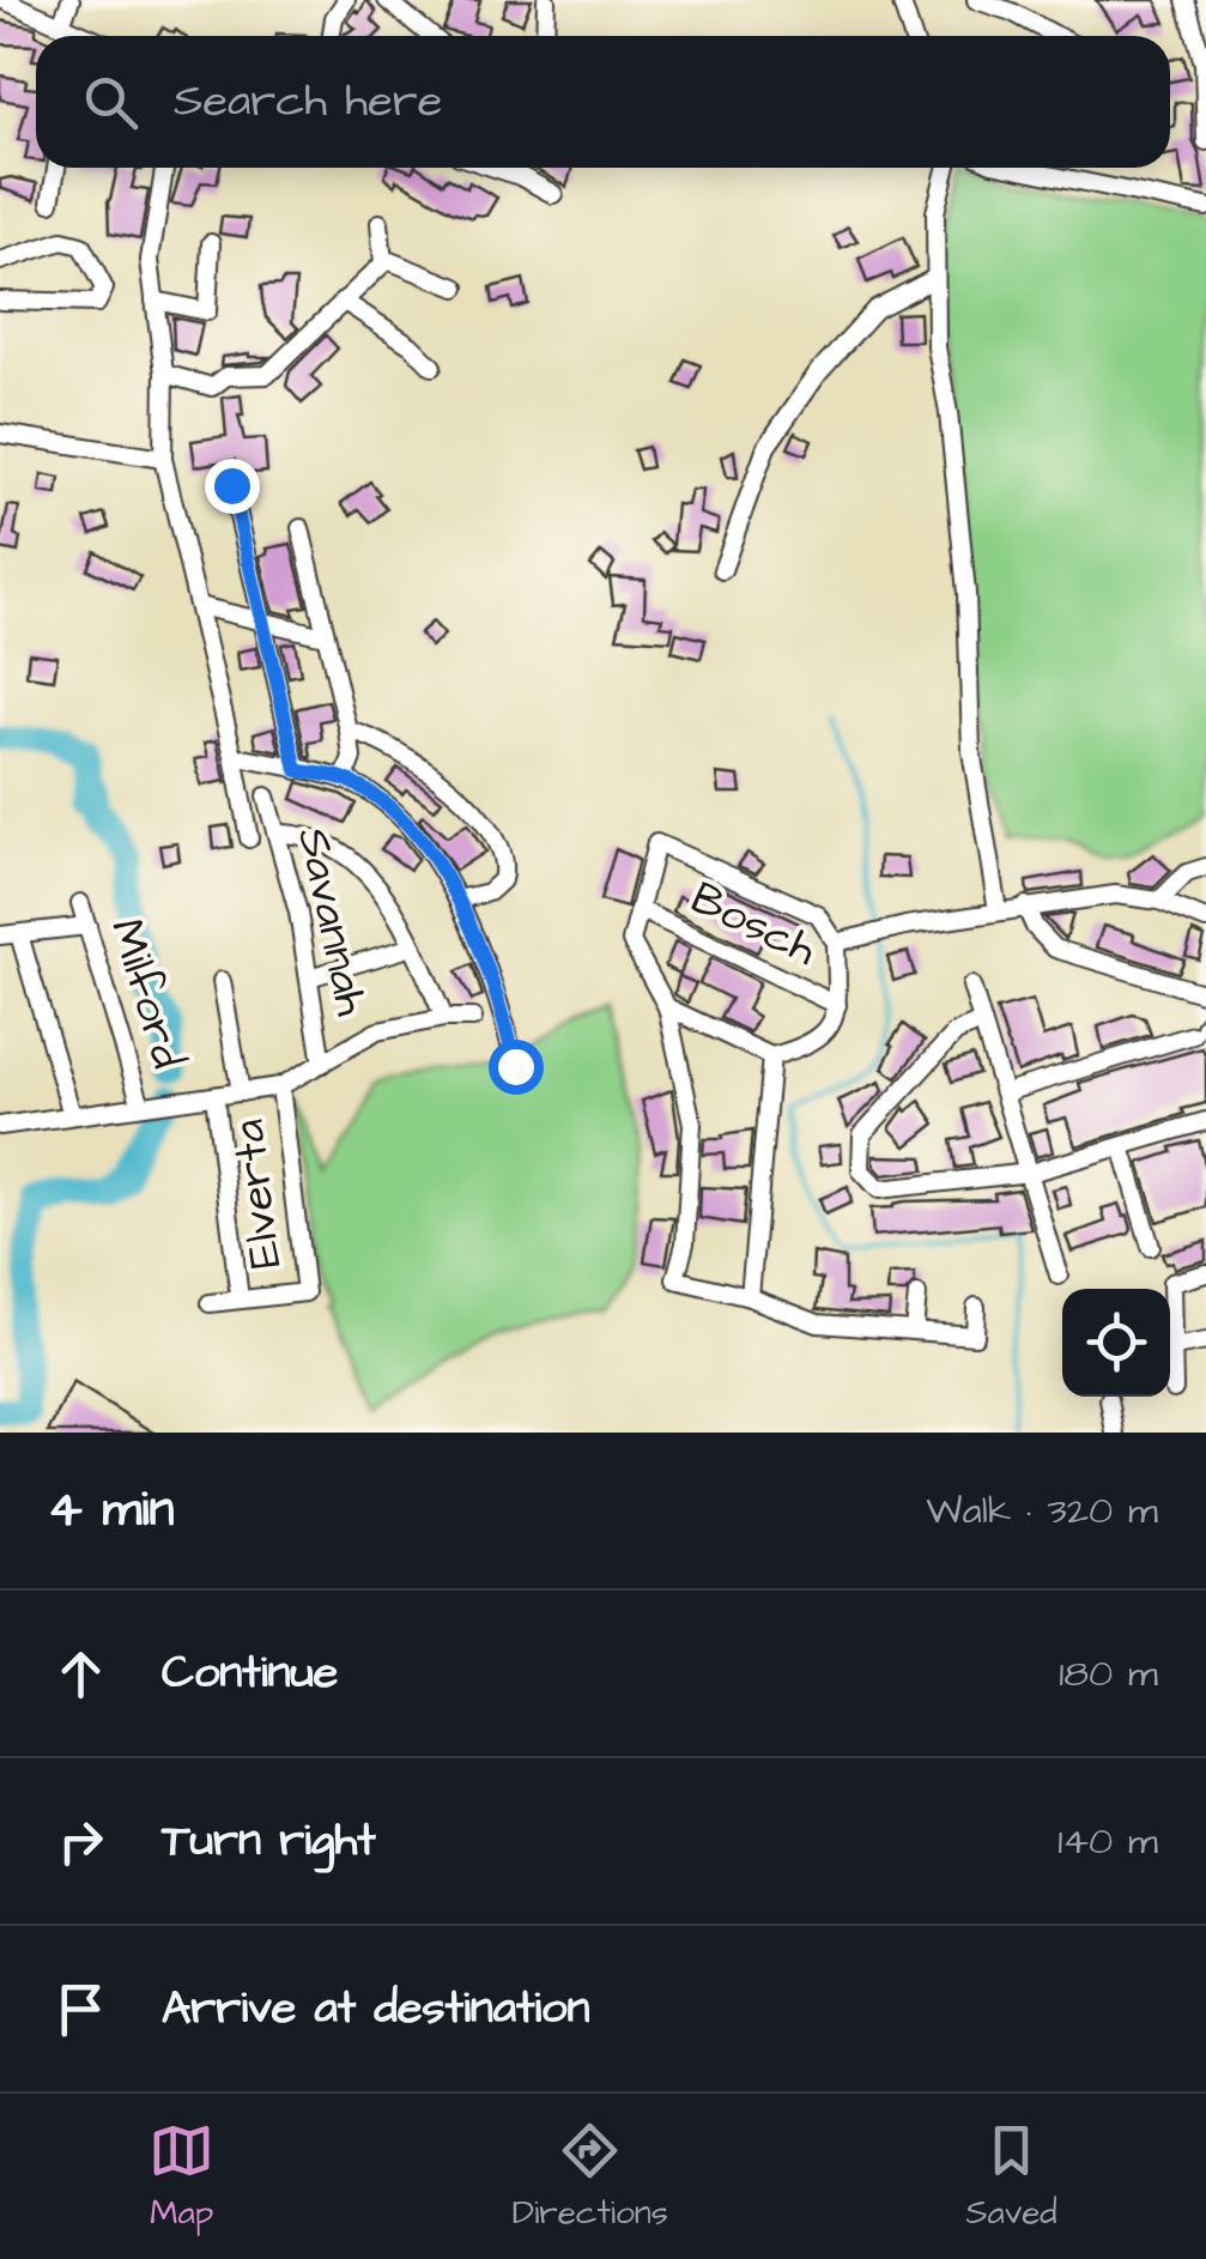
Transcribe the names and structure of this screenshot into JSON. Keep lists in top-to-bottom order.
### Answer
{
  "streets": {
    "street": [
      "Savannah",
      "Bosch",
      "Milford",
      "Elverta"
    ]
  },
  "page": {
    "search": "Search here",
    "heading": ["4 min", "Walk · 320 m"],
    "list": [
      ["Continue", "180 m"],
      ["Turn right", "140 m"],
      "Arrive at destination"
    ],
    "nav": ["Map", "Directions", "Saved"]
  }
}
